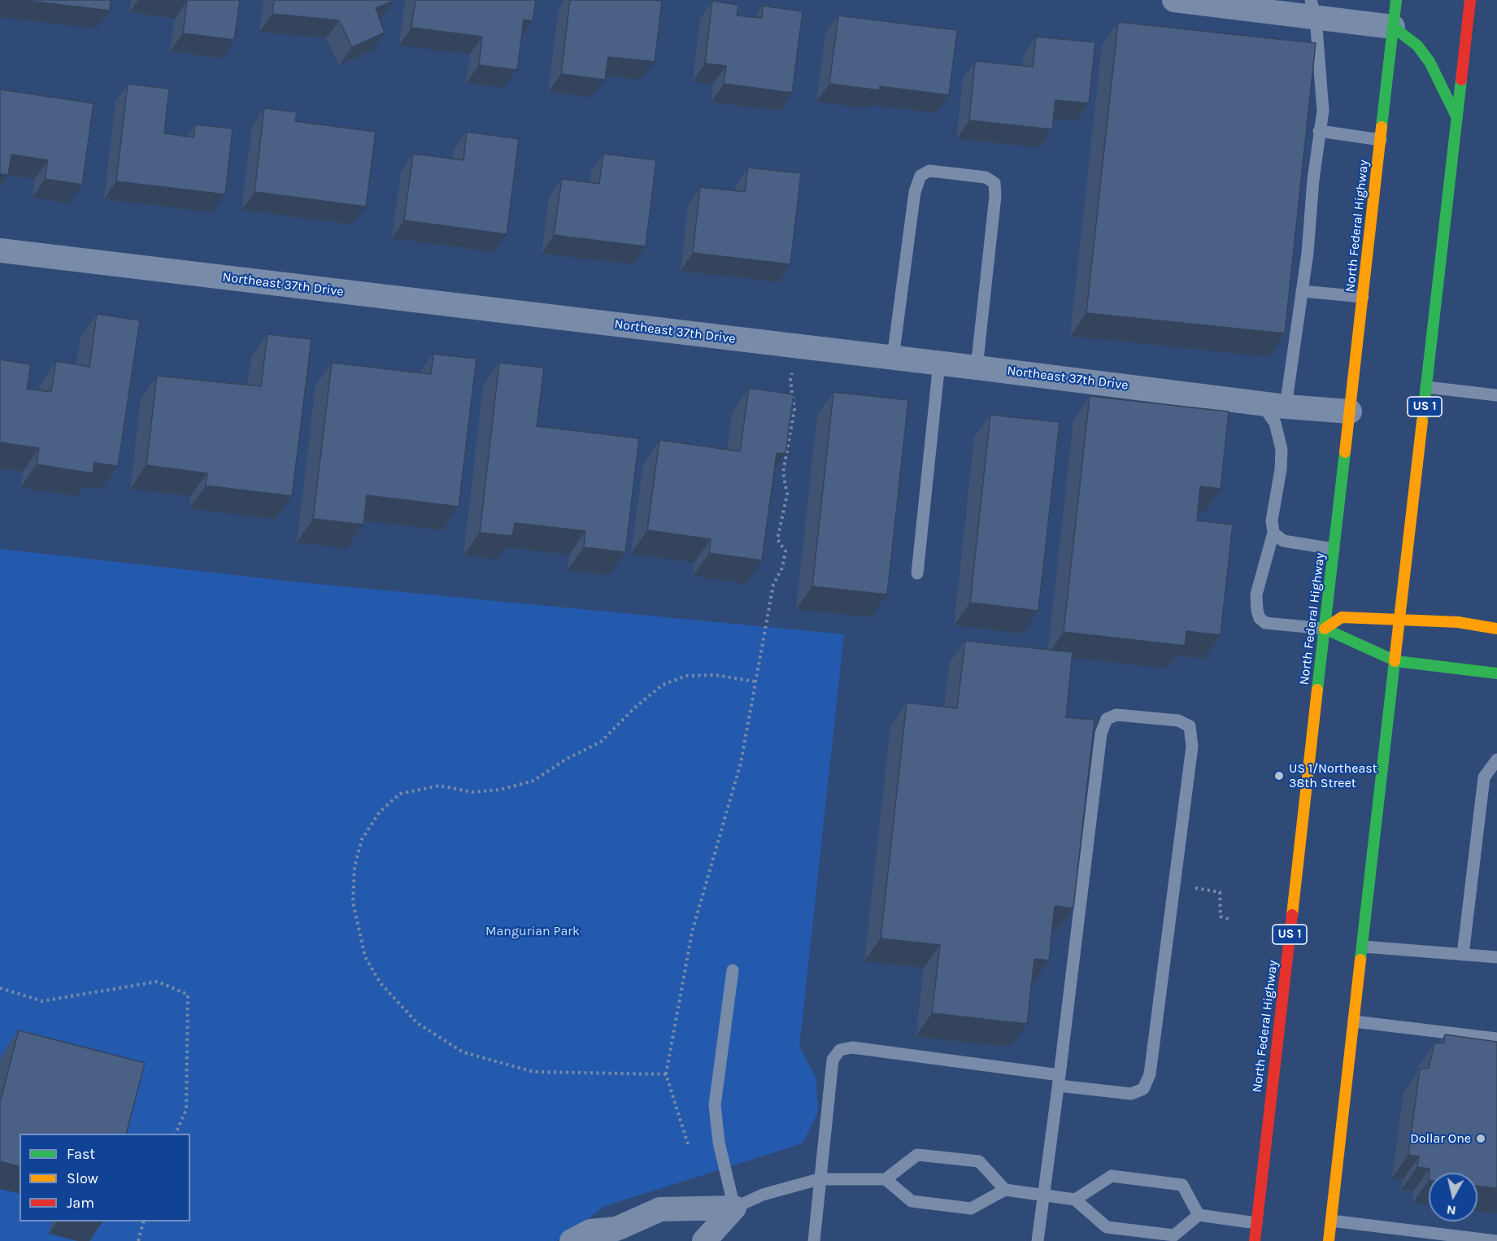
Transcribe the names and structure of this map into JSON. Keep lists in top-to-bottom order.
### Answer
{
  "streets": {
    "main road": ["North Federal Highway", "US 1"],
    "street": ["Northeast 37th Drive"]
  },
  "crossings": [
    ["North Federal Highway", "Northeast 37th Drive"]
  ],
  "parks": ["Mangurian Park"],
  "places": ["US 1/Northeast 38th Street", "Dollar One"],
  "legend": ["Fast", "Slow", "Jam"],
  "north": "bottom"
}
